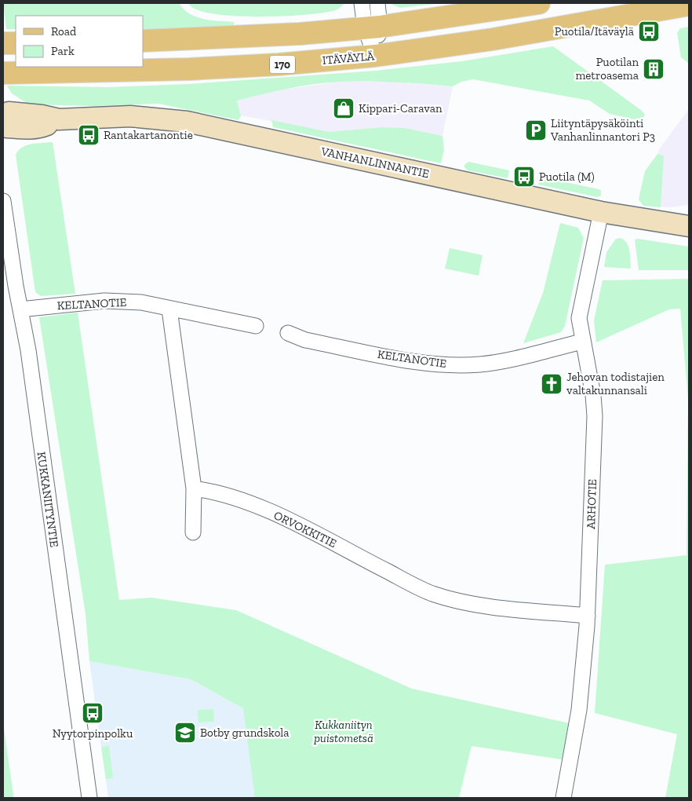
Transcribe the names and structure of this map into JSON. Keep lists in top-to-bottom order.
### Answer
{
  "streets": {
    "main road": ["ITÄVÄYLÄ", "170", "VANHANLINNANTIE"],
    "street": [
      "KELTANOTIE",
      "KUKKANIITYNTIE",
      "ARHOTIE",
      "ORVOKKITIE"
    ]
  },
  "crossings": [
    ["VANHANLINNANTIE", "ARHOTIE"],
    ["KELTANOTIE", "KUKKANIITYNTIE"],
    ["KELTANOTIE", "ARHOTIE"],
    ["ARHOTIE", "ORVOKKITIE"]
  ],
  "parks": ["Kukkaniityn puistometsä"],
  "places": {
    "bus stop": [
      "Puotila/Itäväylä",
      "Rantakartanontie",
      "Puotila (M)",
      "Nyytorpinpolku"
    ],
    "building": ["Puotilan metroasema"],
    "shop": ["Kippari-Caravan"],
    "parking": ["Liityntäpysäköinti Vanhanlinnantori P3"],
    "church": ["Jehovan todistajien valtakunnansali"],
    "school or university": ["Botby grundskola"]
  },
  "legend": ["Road", "Park"]
}
